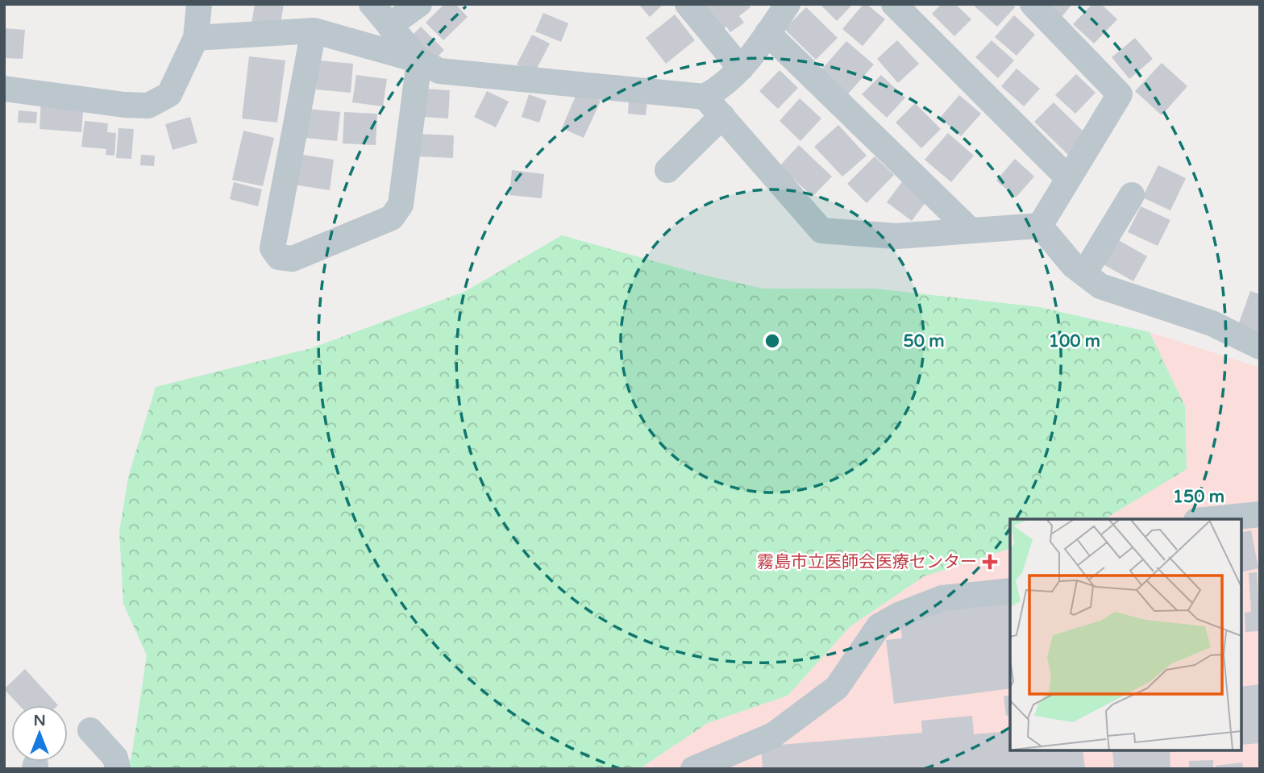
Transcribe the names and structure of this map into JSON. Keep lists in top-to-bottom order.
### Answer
{
  "places": {
    "health": ["霧島市立医師会医療センター"]
  },
  "north": "top",
  "rings": ["50 m", "100 m", "150 m"]
}
